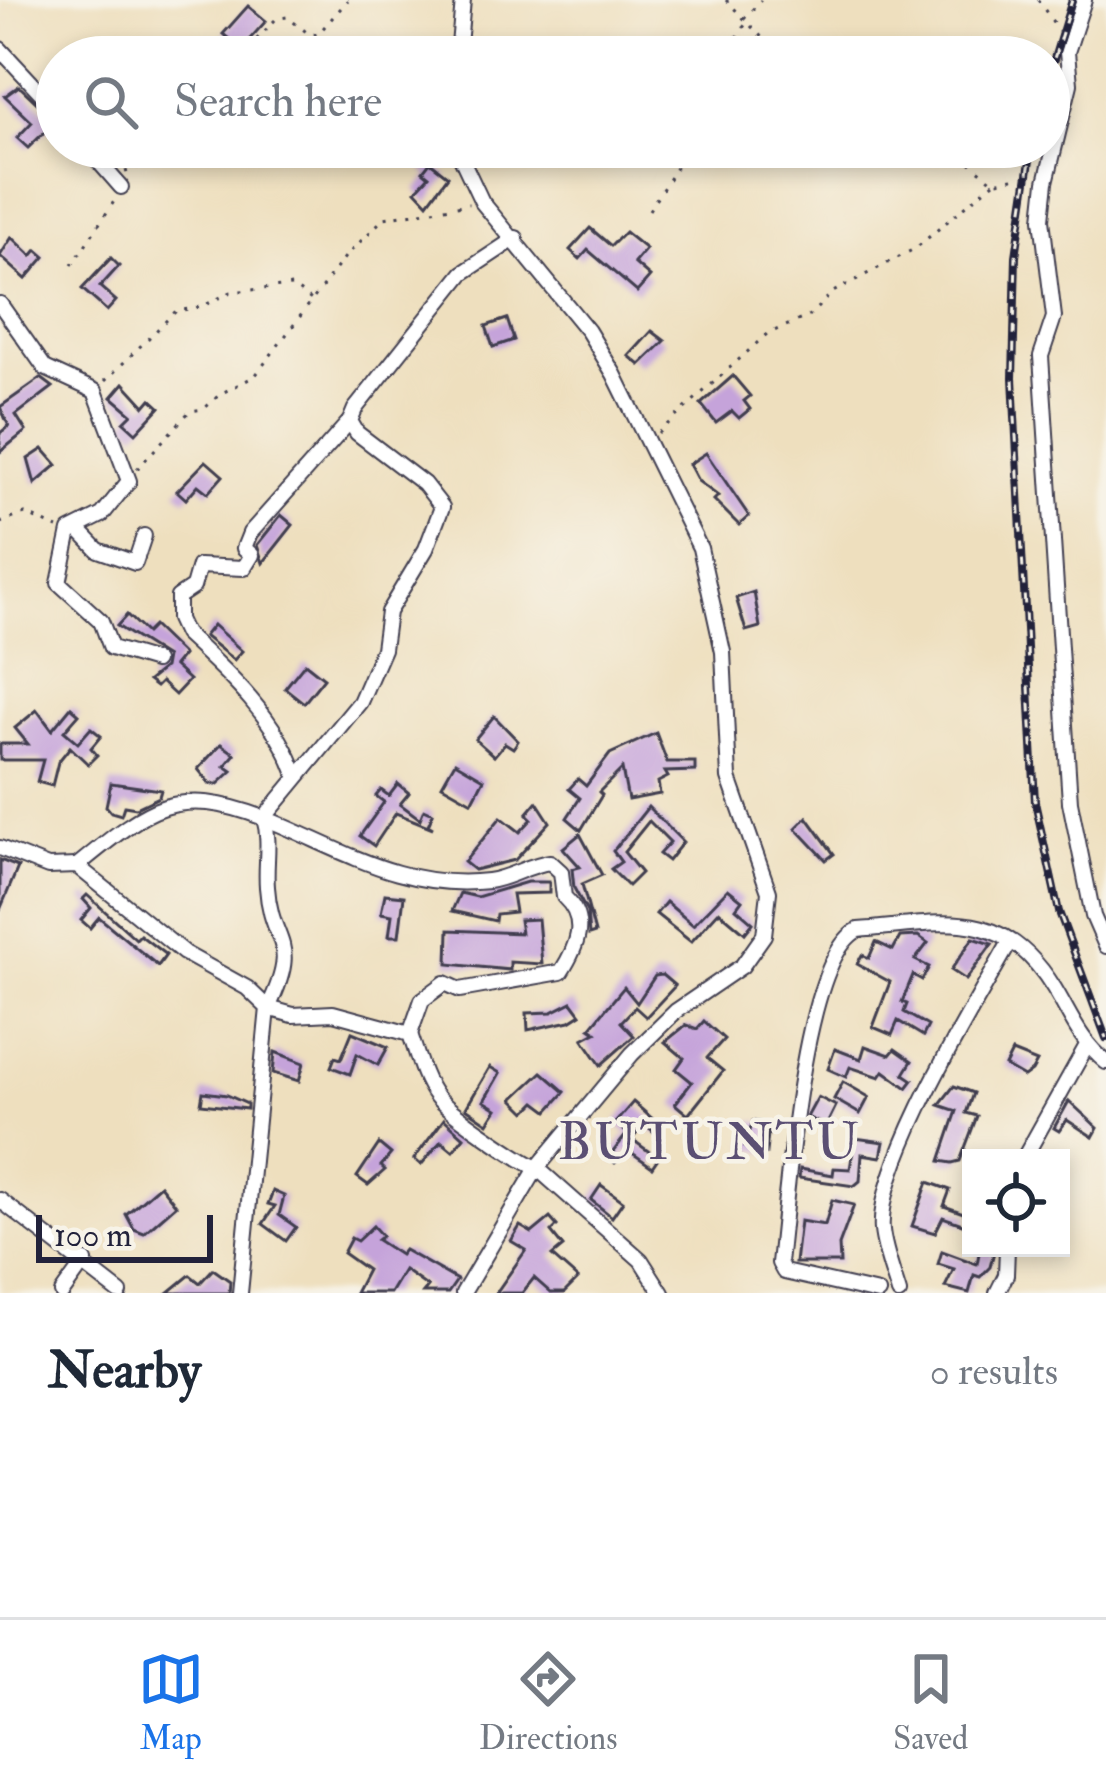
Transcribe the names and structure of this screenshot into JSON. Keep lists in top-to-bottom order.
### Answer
{
  "districts": ["BUTUNTU"],
  "scale_bar": "100 m",
  "page": {
    "search": "Search here",
    "scale": "100 m",
    "heading": ["Nearby", "0 results"],
    "nav": ["Map", "Directions", "Saved"]
  }
}
